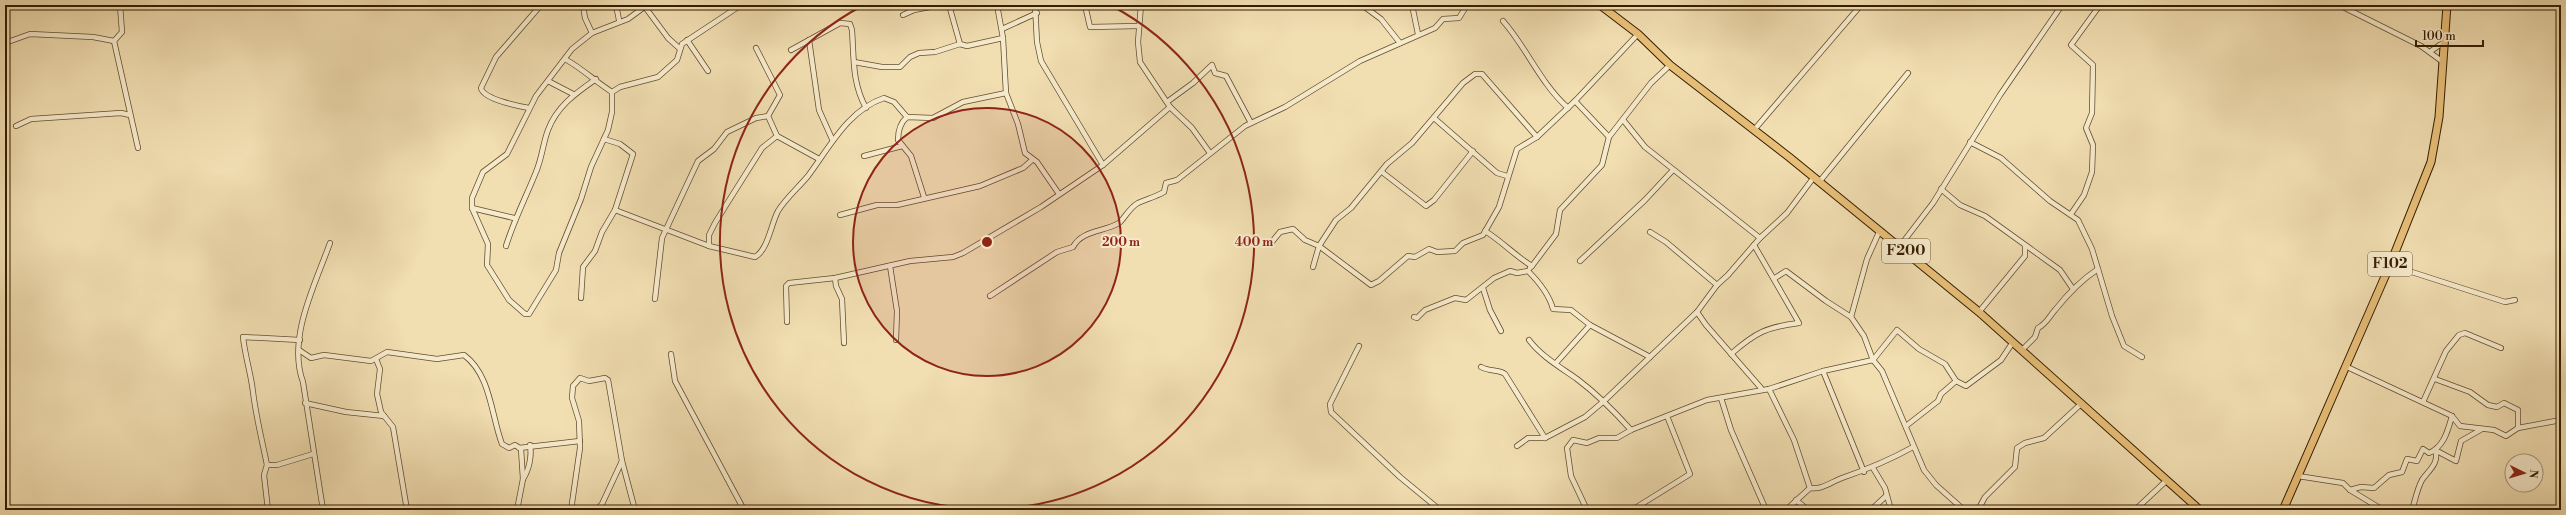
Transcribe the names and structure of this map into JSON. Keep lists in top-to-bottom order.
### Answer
{
  "streets": {
    "main road": ["F200", "F102"]
  },
  "scale_bar": "100 m",
  "north": "right",
  "rings": ["200 m", "400 m"]
}
